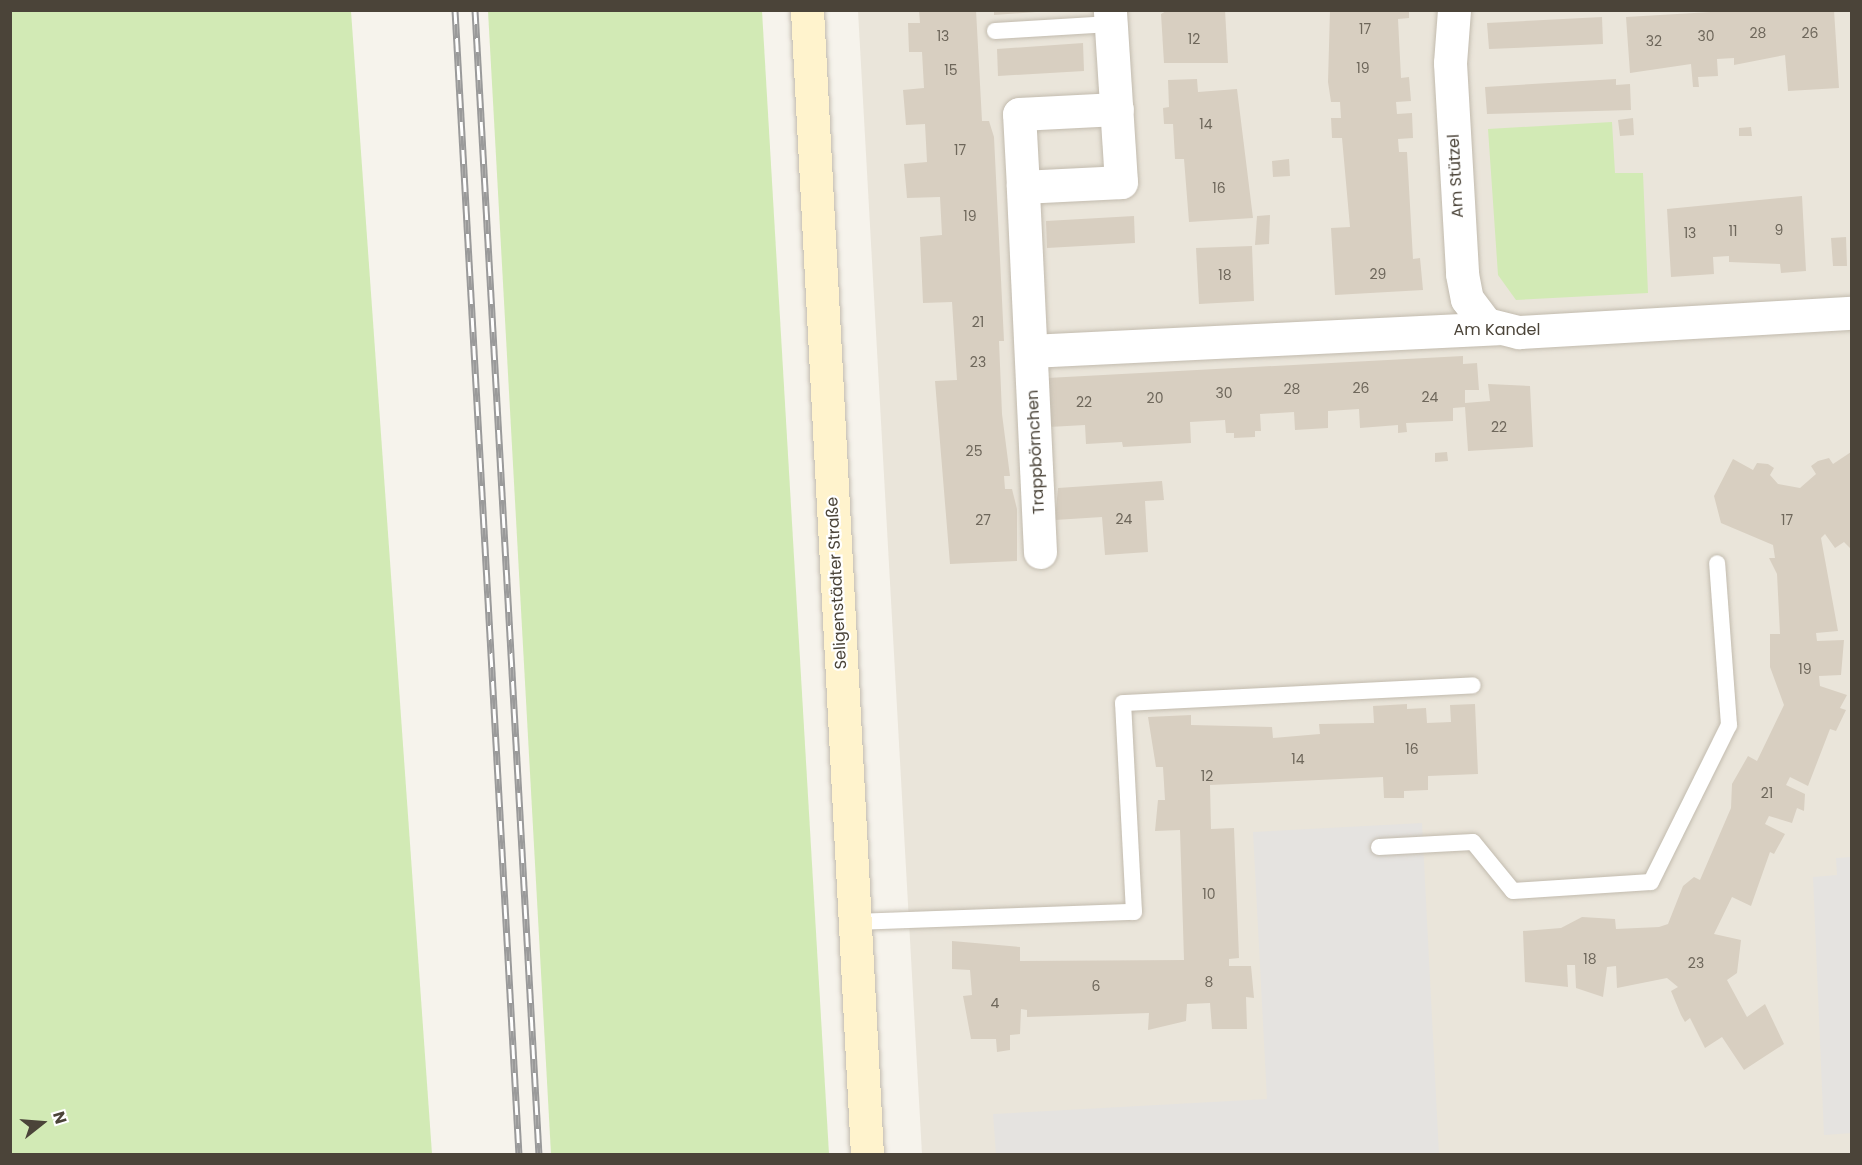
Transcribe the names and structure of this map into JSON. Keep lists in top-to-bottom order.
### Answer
{
  "streets": {
    "street": [
      "Am Stützel",
      "Am Kandel",
      "Trappbörnchen",
      "Seligenstädter Straße"
    ]
  },
  "crossings": [
    ["Am Stützel", "Am Kandel"],
    ["Am Kandel", "Trappbörnchen"]
  ],
  "house_numbers": [
    "17",
    "28",
    "26",
    "13",
    "30",
    "12",
    "32",
    "19",
    "15",
    "14",
    "17",
    "16",
    "19",
    "9",
    "11",
    "13",
    "29",
    "18",
    "21",
    "23",
    "26",
    "28",
    "30",
    "24",
    "20",
    "22",
    "22",
    "25",
    "24",
    "27",
    "17",
    "19",
    "16",
    "14",
    "12",
    "21",
    "10",
    "18",
    "23",
    "8",
    "6",
    "4"
  ],
  "north": "right"
}
